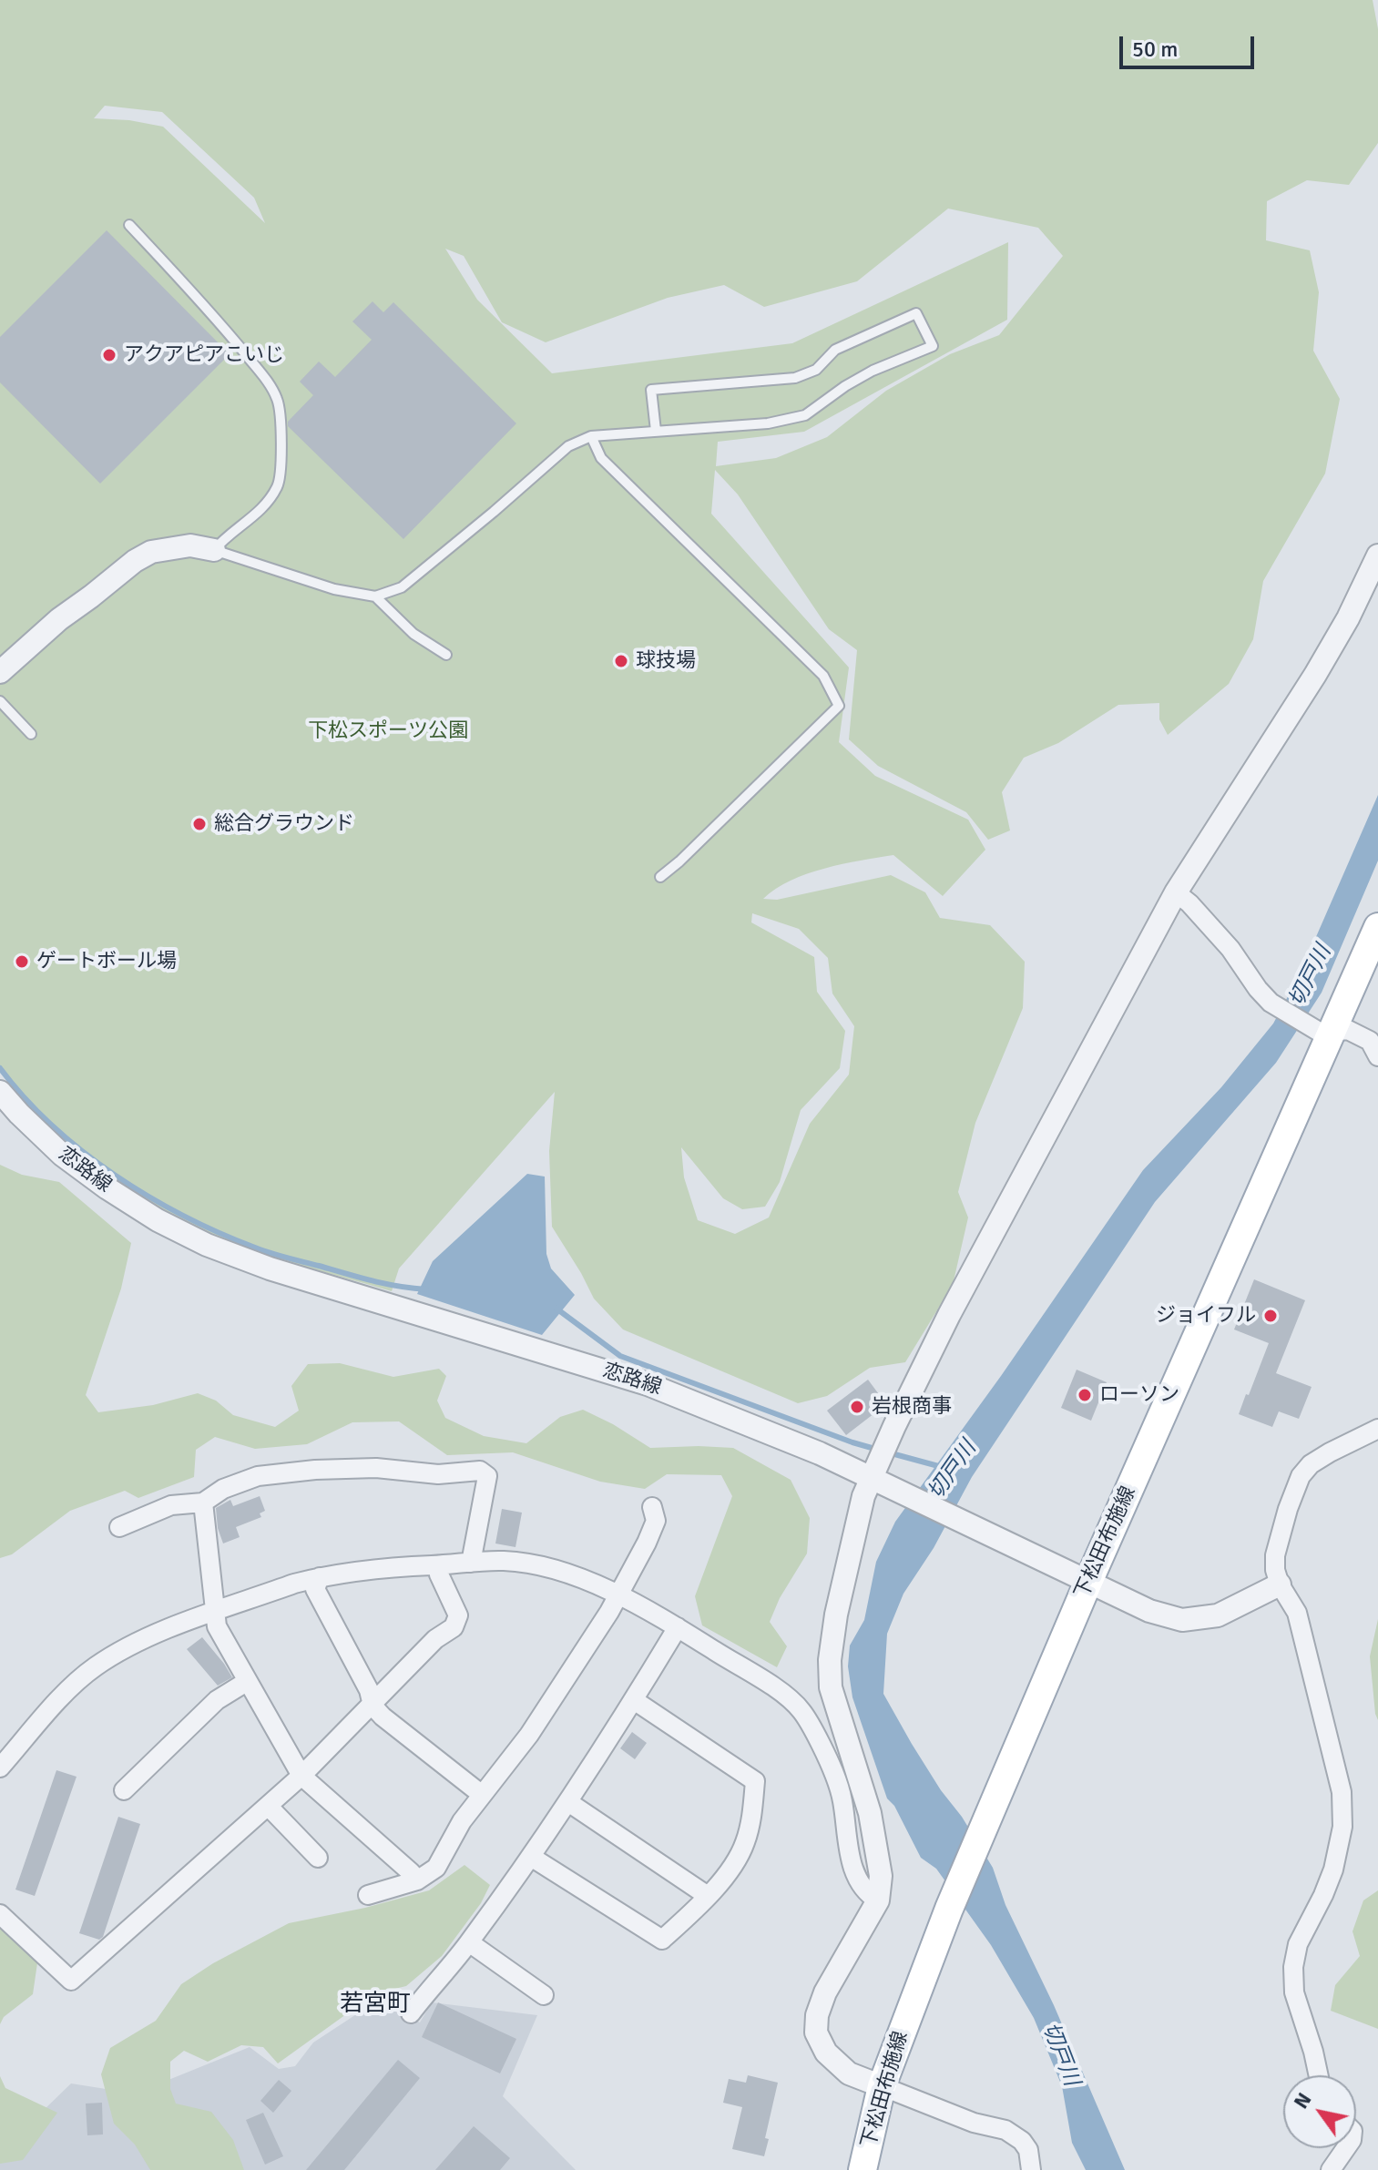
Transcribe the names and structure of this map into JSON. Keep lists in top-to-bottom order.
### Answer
{
  "streets": {
    "main road": ["下松田布施線"],
    "street": ["恋路線"]
  },
  "crossings": [
    ["恋路線", "下松田布施線"]
  ],
  "districts": ["若宮町"],
  "water": ["切戸川"],
  "parks": ["下松スポーツ公園"],
  "places": [
    "アクアピアこいじ",
    "球技場",
    "総合グラウンド",
    "ゲートボール場",
    "ジョイフル",
    "ローソン",
    "岩根商事"
  ],
  "scale_bar": "50 m",
  "north": "top left"
}
